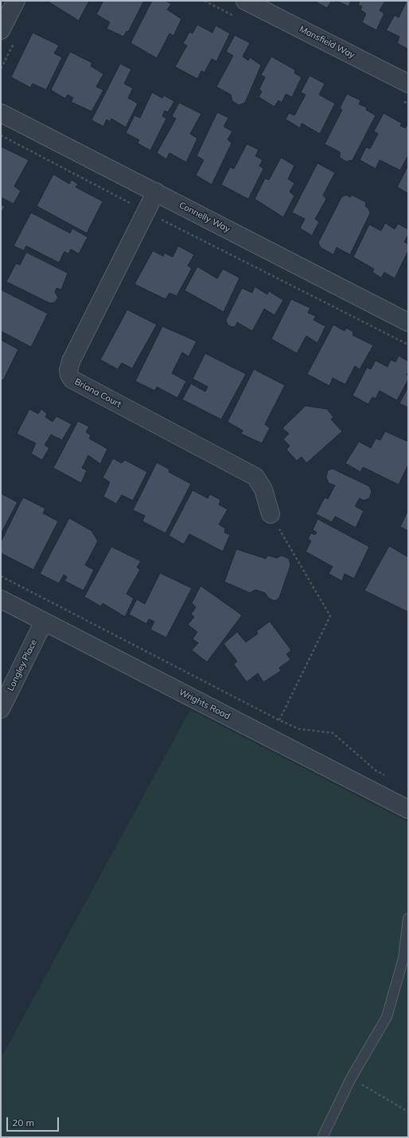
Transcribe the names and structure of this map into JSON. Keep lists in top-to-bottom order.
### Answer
{
  "streets": {
    "street": [
      "Mansfield Way",
      "Connelly Way",
      "Briana Court",
      "Longley Place",
      "Wrights Road"
    ]
  },
  "crossings": [
    ["Connelly Way", "Briana Court"],
    ["Longley Place", "Wrights Road"]
  ],
  "scale_bar": "20 m"
}
